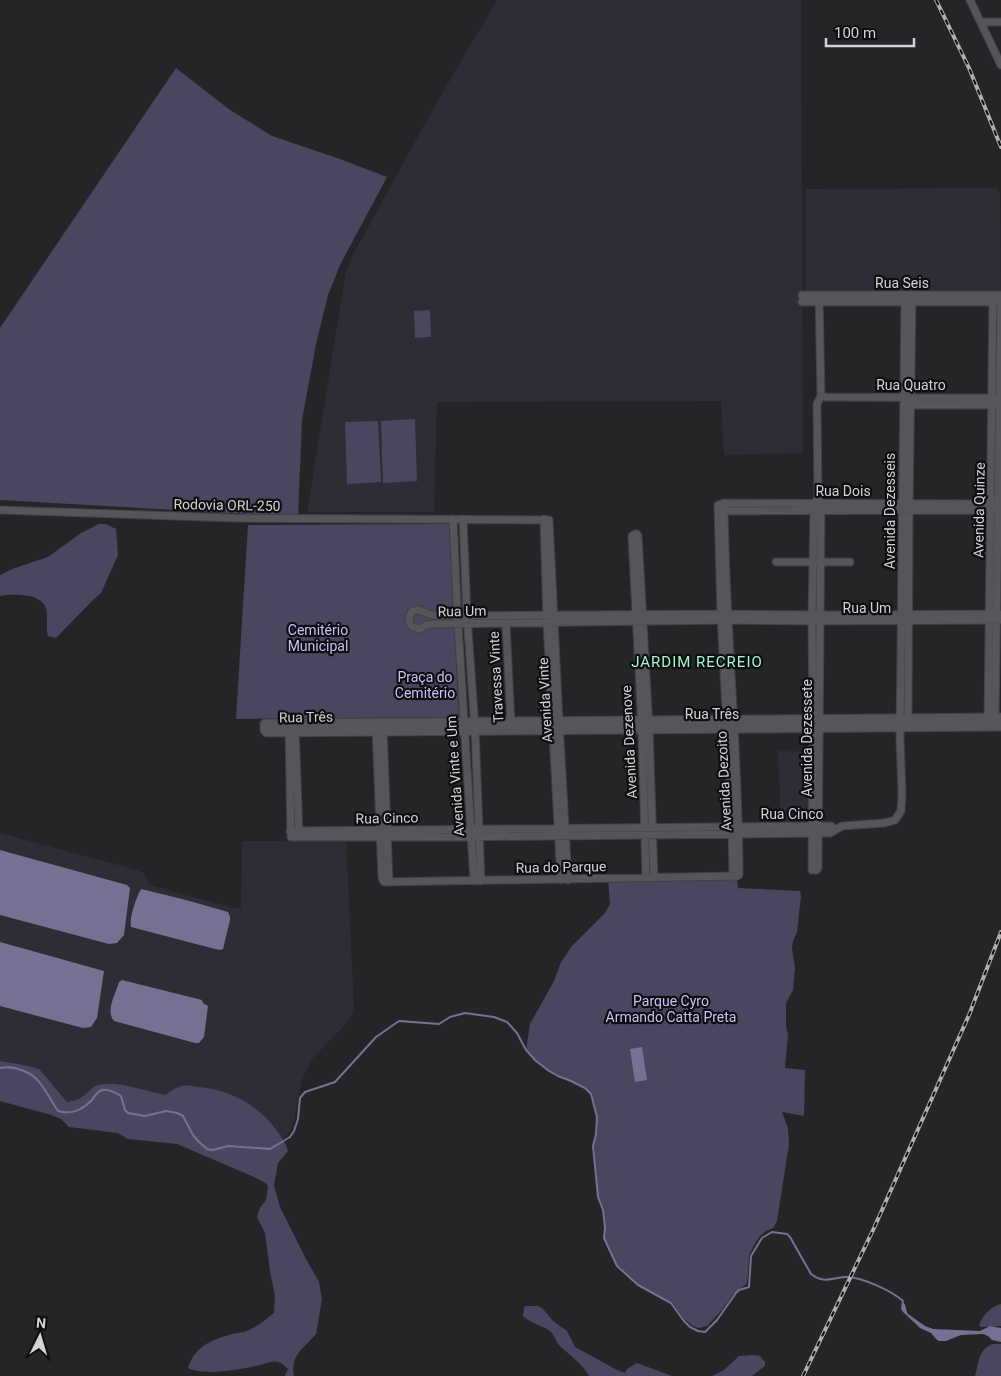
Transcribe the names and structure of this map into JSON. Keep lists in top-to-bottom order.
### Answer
{
  "streets": {
    "street": [
      "Rua Seis",
      "Rua Quatro",
      "Rua Dois",
      "Rodovia ORL-250",
      "Avenida Quinze",
      "Avenida Dezesseis",
      "Rua Um",
      "Travessa Vinte",
      "Avenida Vinte",
      "Rua Três",
      "Avenida Dezessete",
      "Avenida Dezenove",
      "Avenida Vinte e Um",
      "Avenida Dezoito",
      "Rua Cinco",
      "Rua do Parque"
    ]
  },
  "crossings": [
    ["Rua Seis", "Avenida Quinze"],
    ["Rua Seis", "Avenida Dezesseis"],
    ["Rua Seis", "Avenida Dezessete"],
    ["Rua Quatro", "Avenida Quinze"],
    ["Rua Quatro", "Avenida Dezesseis"],
    ["Rua Quatro", "Avenida Dezessete"],
    ["Rua Dois", "Avenida Quinze"],
    ["Rua Dois", "Avenida Dezesseis"],
    ["Rua Dois", "Avenida Dezessete"],
    ["Rua Dois", "Avenida Dezoito"],
    ["Rodovia ORL-250", "Avenida Vinte e Um"],
    ["Avenida Quinze", "Rua Um"],
    ["Avenida Quinze", "Rua Três"],
    ["Avenida Dezesseis", "Rua Um"],
    ["Avenida Dezesseis", "Rua Três"],
    ["Avenida Dezesseis", "Rua Cinco"],
    ["Rua Um", "Travessa Vinte"],
    ["Rua Um", "Avenida Vinte"],
    ["Rua Um", "Avenida Dezessete"],
    ["Rua Um", "Avenida Dezenove"],
    ["Rua Um", "Avenida Vinte e Um"],
    ["Rua Um", "Avenida Dezoito"],
    ["Travessa Vinte", "Rua Três"],
    ["Avenida Vinte", "Rua Três"],
    ["Avenida Vinte", "Avenida Vinte e Um"],
    ["Avenida Vinte", "Rua Cinco"],
    ["Avenida Vinte", "Rua do Parque"],
    ["Rua Três", "Avenida Dezessete"],
    ["Rua Três", "Avenida Dezenove"],
    ["Rua Três", "Avenida Vinte e Um"],
    ["Rua Três", "Avenida Dezoito"],
    ["Rua Três", "Rua Cinco"],
    ["Avenida Dezessete", "Rua Cinco"],
    ["Avenida Dezenove", "Rua Cinco"],
    ["Avenida Dezenove", "Rua do Parque"],
    ["Avenida Vinte e Um", "Rua Cinco"],
    ["Avenida Vinte e Um", "Rua do Parque"],
    ["Avenida Dezoito", "Rua Cinco"],
    ["Avenida Dezoito", "Rua do Parque"],
    ["Rua Cinco", "Rua do Parque"]
  ],
  "districts": ["JARDIM RECREIO"],
  "parks": ["Cemitério Municipal", "Praça do Cemitério", "Parque Cyro Armando Catta Preta"],
  "scale_bar": "100 m",
  "north": "top"
}
